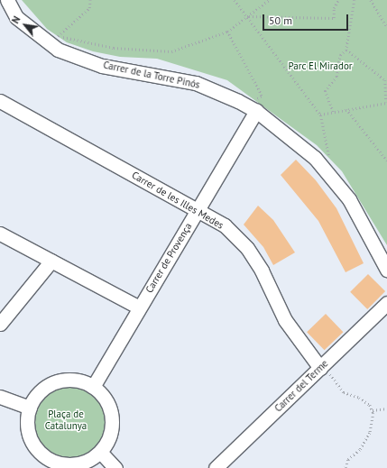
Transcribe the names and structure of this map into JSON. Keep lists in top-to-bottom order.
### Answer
{
  "streets": {
    "street": [
      "Carrer de la Torre Pinós",
      "Carrer de les Illes Medes",
      "Carrer de Provença",
      "Carrer del Terme"
    ]
  },
  "crossings": [
    ["Carrer de la Torre Pinós", "Carrer de Provença"],
    ["Carrer de les Illes Medes", "Carrer de Provença"],
    ["Carrer de les Illes Medes", "Carrer del Terme"]
  ],
  "parks": ["Parc El Mirador", "Plaça de Catalunya"],
  "scale_bar": "50 m",
  "north": "top left"
}
